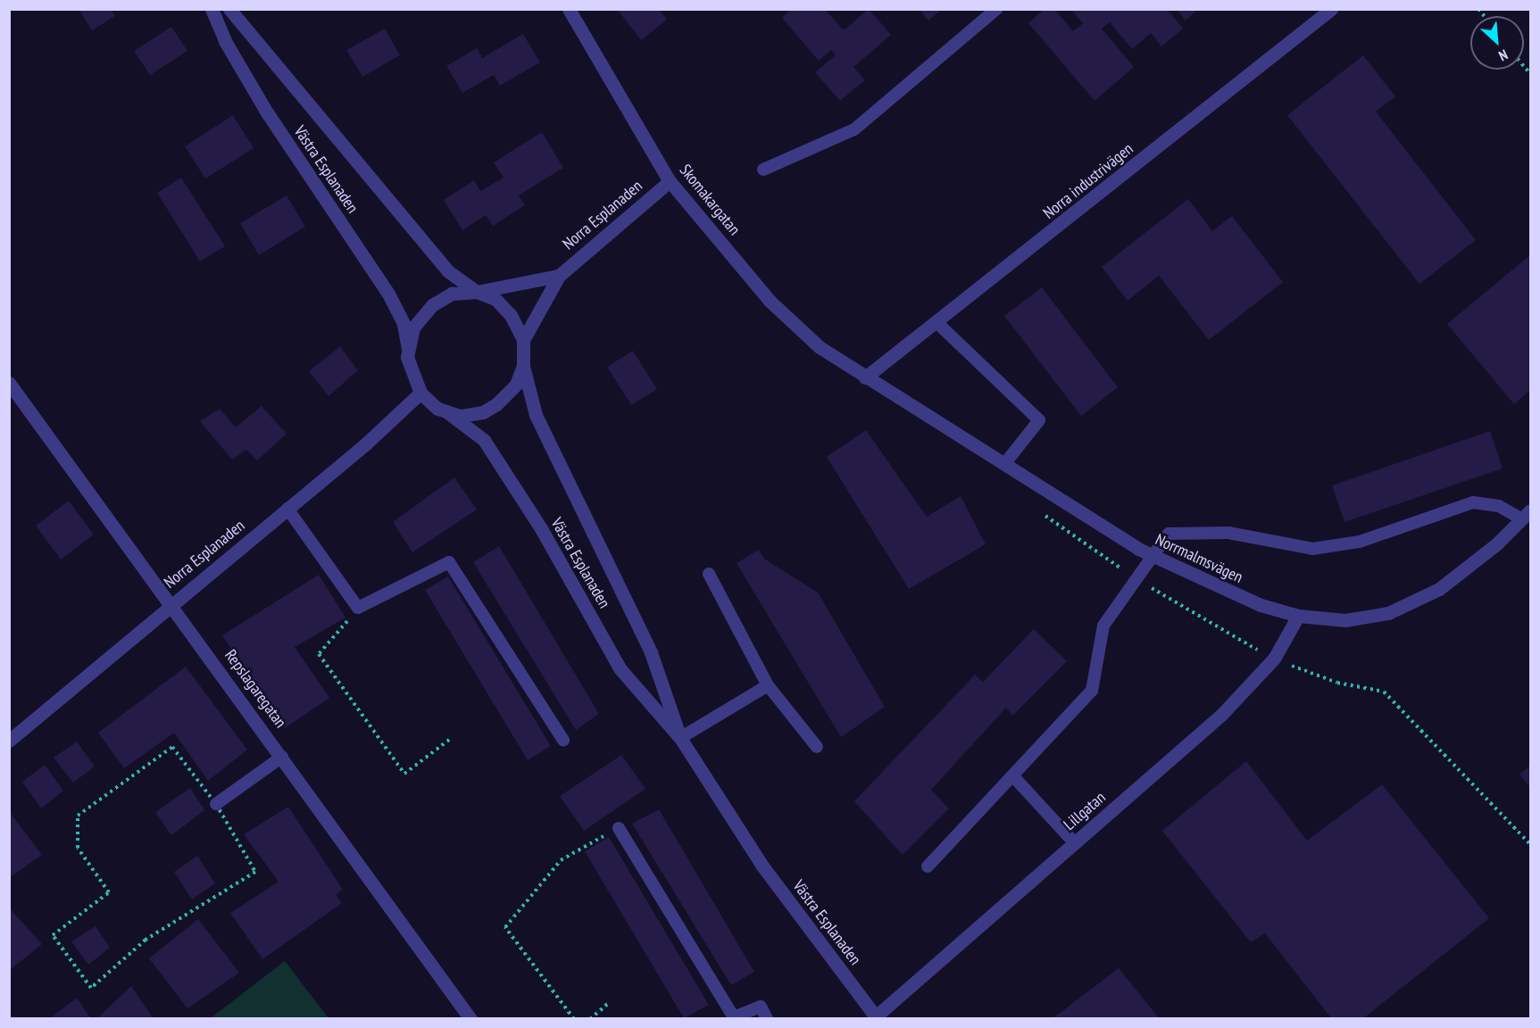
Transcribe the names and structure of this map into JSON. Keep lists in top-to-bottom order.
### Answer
{
  "streets": {
    "street": [
      "Västra Esplanaden",
      "Norra industrivägen",
      "Skomakargatan",
      "Norra Esplanaden",
      "Norrmalmsvägen",
      "Repslagaregatan",
      "Lillgatan"
    ]
  },
  "crossings": [
    ["Västra Esplanaden", "Norra Esplanaden"],
    ["Västra Esplanaden", "Lillgatan"],
    ["Norra industrivägen", "Skomakargatan"],
    ["Norra industrivägen", "Norrmalmsvägen"],
    ["Skomakargatan", "Norra Esplanaden"],
    ["Skomakargatan", "Norrmalmsvägen"],
    ["Norra Esplanaden", "Repslagaregatan"],
    ["Norrmalmsvägen", "Lillgatan"]
  ],
  "north": "bottom right"
}
